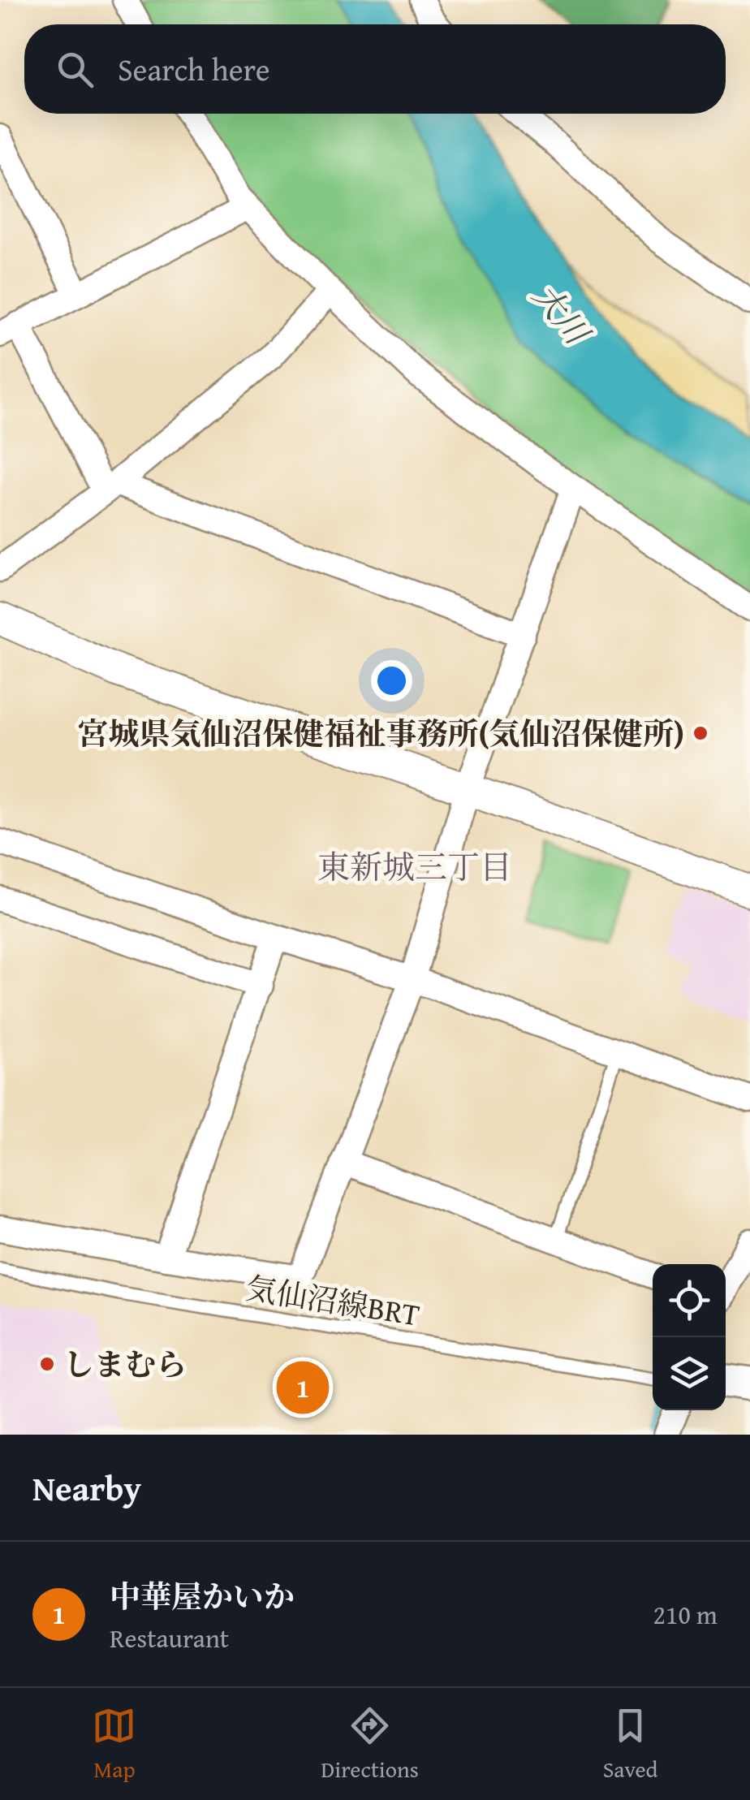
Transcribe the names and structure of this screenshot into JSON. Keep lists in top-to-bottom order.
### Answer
{
  "streets": {
    "lane": ["気仙沼線BRT"]
  },
  "districts": ["東新城三丁目"],
  "water": ["大川"],
  "places": ["宮城県気仙沼保健福祉事務所(気仙沼保健所)", "しまむら"],
  "page": {
    "search": "Search here",
    "pins": "1",
    "heading": "Nearby",
    "list": [
      {
        "mark": "1",
        "name": "中華屋かいか",
        "note": "Restaurant",
        "value": "210 m"
      }
    ],
    "nav": ["Map", "Directions", "Saved"]
  }
}
